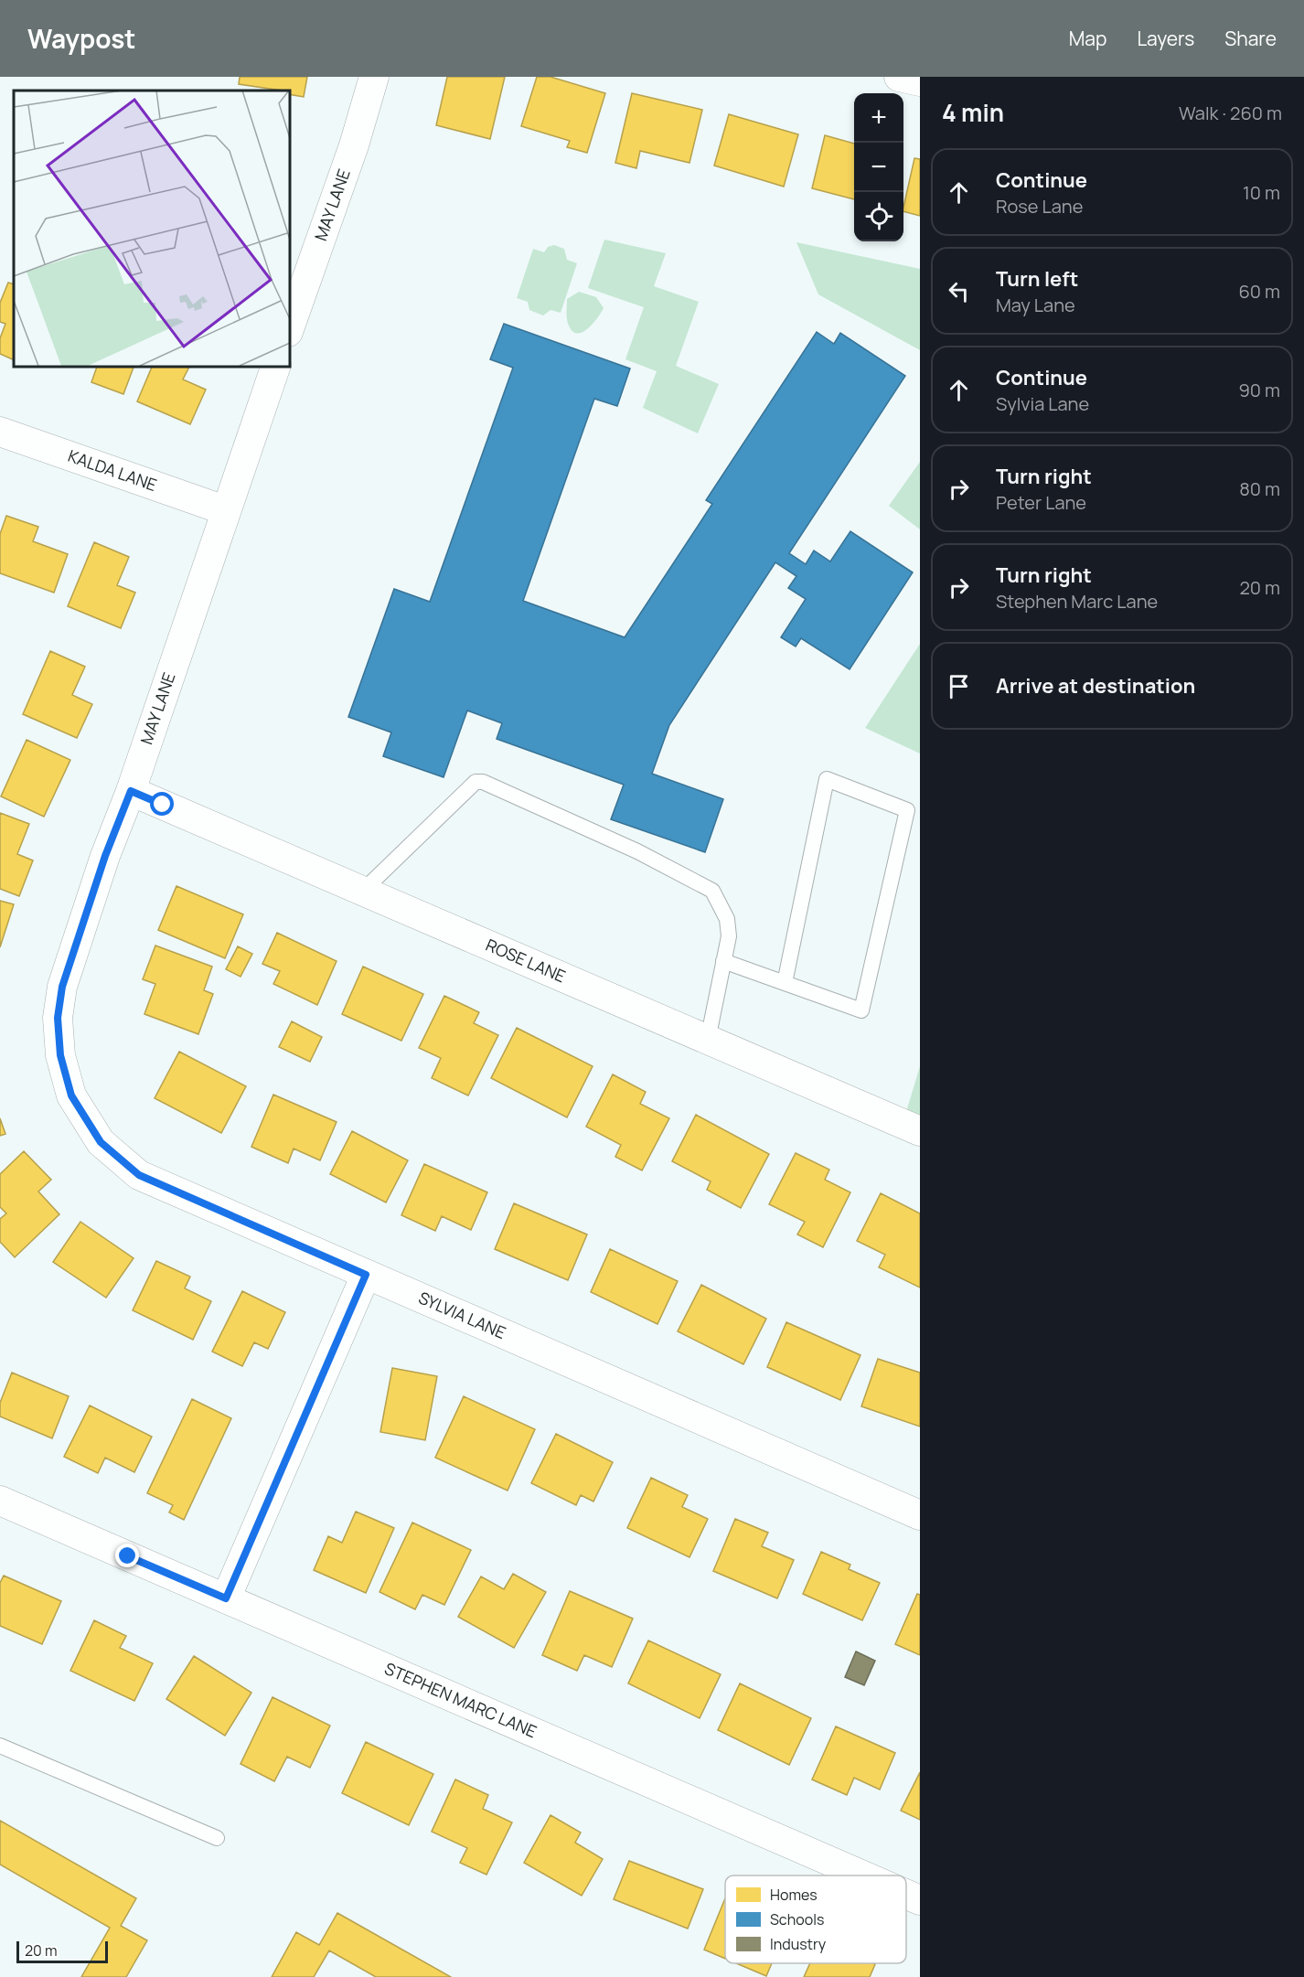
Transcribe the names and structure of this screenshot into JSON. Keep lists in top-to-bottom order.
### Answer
{
  "streets": {
    "street": [
      "MAY LANE",
      "KALDA LANE",
      "ROSE LANE",
      "SYLVIA LANE",
      "STEPHEN MARC LANE"
    ]
  },
  "crossings": [
    ["MAY LANE", "KALDA LANE"],
    ["MAY LANE", "ROSE LANE"],
    ["MAY LANE", "SYLVIA LANE"]
  ],
  "legend": ["Homes", "Schools", "Industry"],
  "scale_bar": "20 m",
  "page": {
    "header": "Waypost",
    "nav": ["Map", "Layers", "Share"],
    "heading": ["4 min", "Walk · 260 m"],
    "map_buttons": ["+", "−"],
    "list": [
      ["Continue", "Rose Lane", "10 m"],
      ["Turn left", "May Lane", "60 m"],
      ["Continue", "Sylvia Lane", "90 m"],
      ["Turn right", "Peter Lane", "80 m"],
      ["Turn right", "Stephen Marc Lane", "20 m"],
      "Arrive at destination"
    ],
    "scale": "20 m"
  }
}
